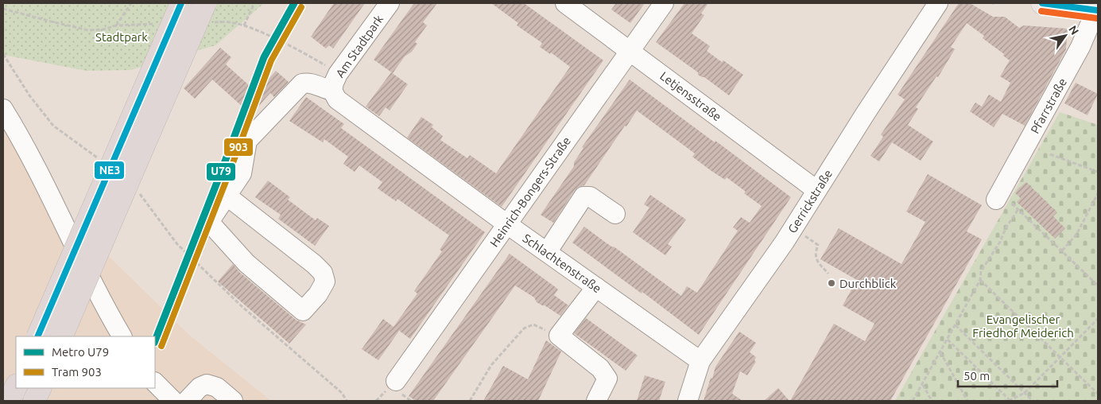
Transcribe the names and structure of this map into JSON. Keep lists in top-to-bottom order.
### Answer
{
  "streets": {
    "street": [
      "Am Stadtpark",
      "Letjensstraße",
      "Pfarrstraße",
      "Heinrich-Bongers-Straße",
      "Gerrickstraße",
      "Schlachtenstraße"
    ]
  },
  "crossings": [
    ["Am Stadtpark", "Schlachtenstraße"],
    ["Letjensstraße", "Heinrich-Bongers-Straße"],
    ["Letjensstraße", "Gerrickstraße"],
    ["Heinrich-Bongers-Straße", "Schlachtenstraße"],
    ["Gerrickstraße", "Schlachtenstraße"]
  ],
  "parks": ["Stadtpark", "Evangelischer Friedhof Meiderich"],
  "places": ["Durchblick"],
  "lines": ["metro line U79", "transit line NE3", "tram line 903"],
  "legend": ["Metro U79", "Tram 903"],
  "scale_bar": "50 m",
  "north": "top right"
}
